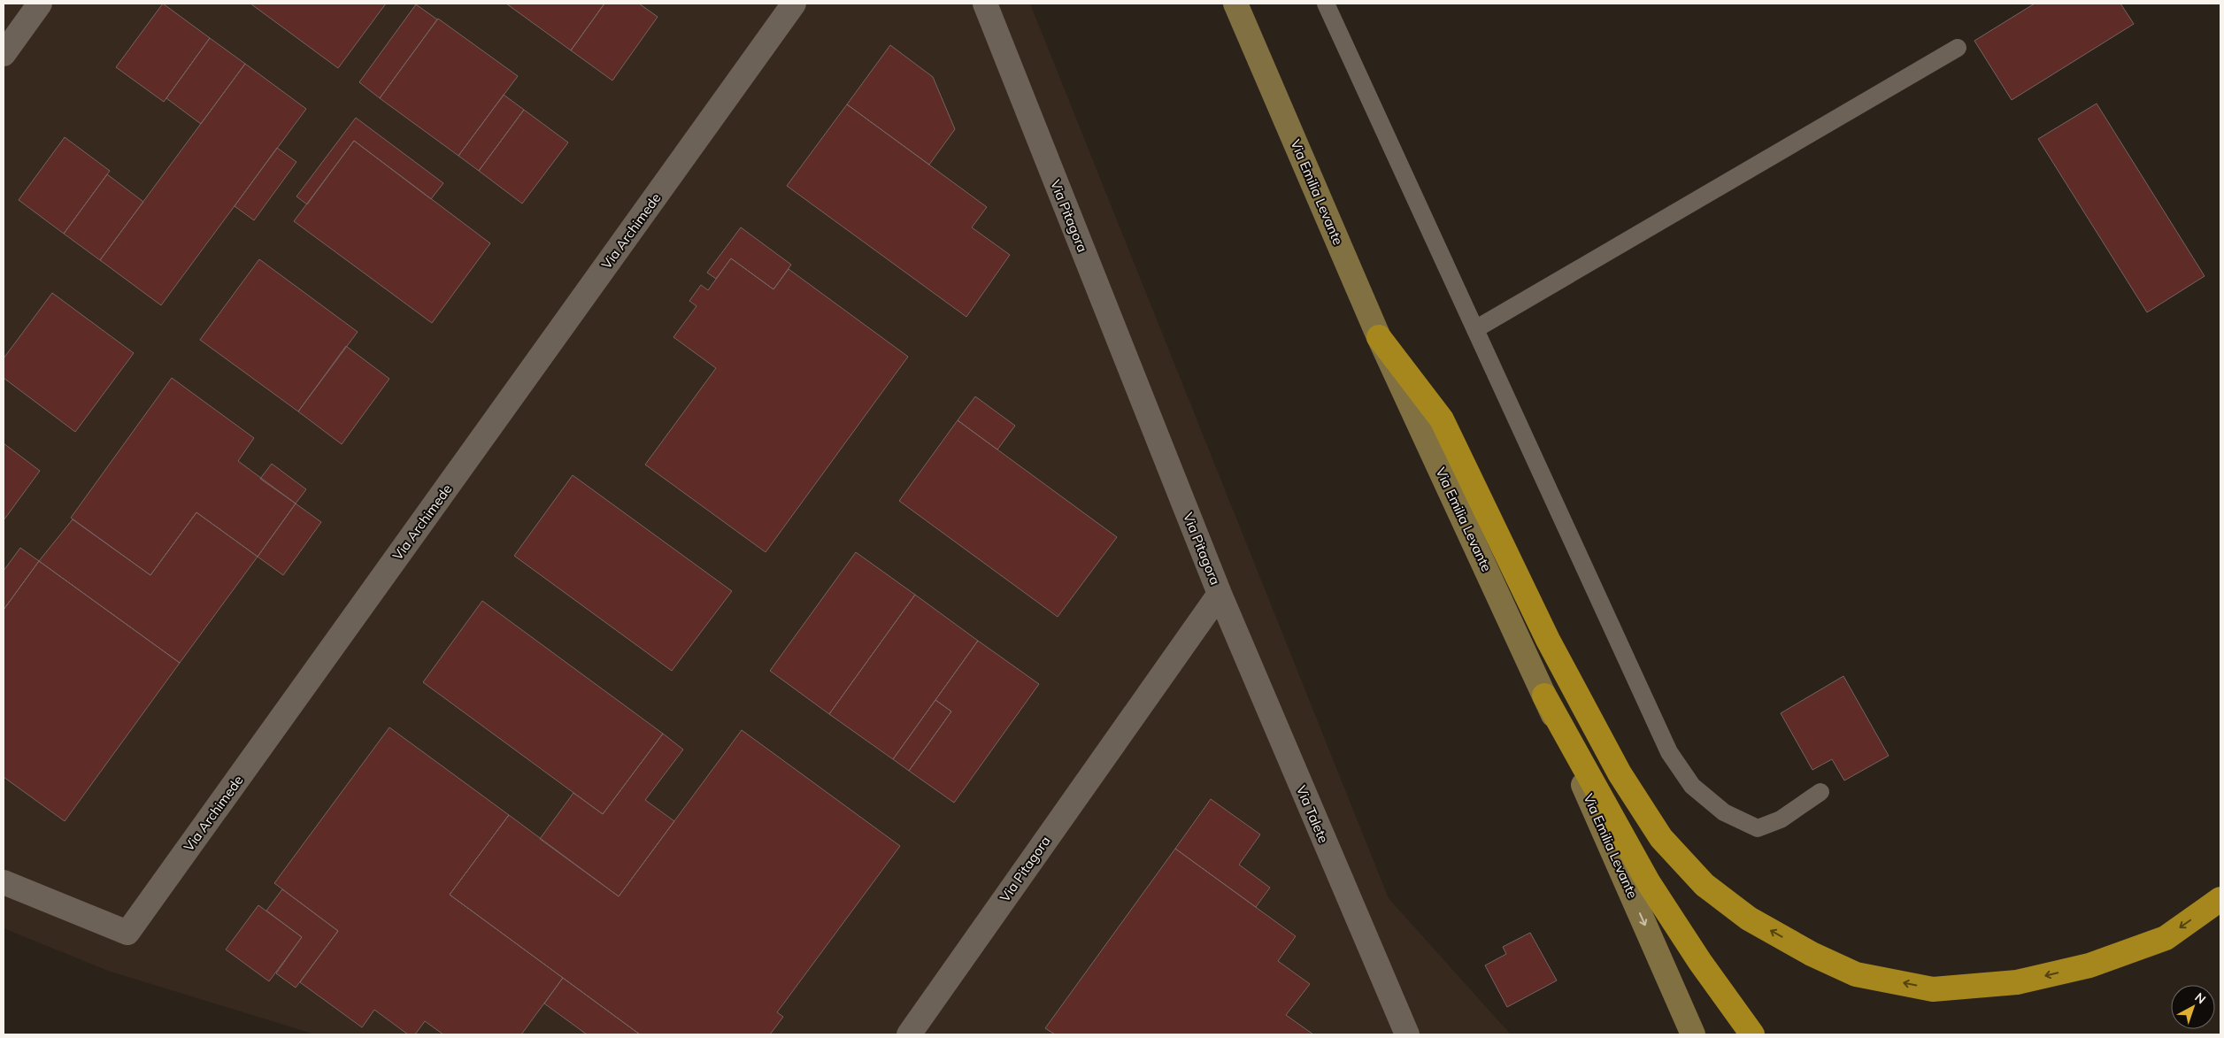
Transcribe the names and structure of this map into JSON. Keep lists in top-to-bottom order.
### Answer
{
  "streets": {
    "main road": ["Via Emilia Levante"],
    "street": ["Via Pitagora", "Via Archimede", "Via Talete"]
  },
  "crossings": [
    ["Via Pitagora", "Via Talete"]
  ],
  "north": "top right"
}
